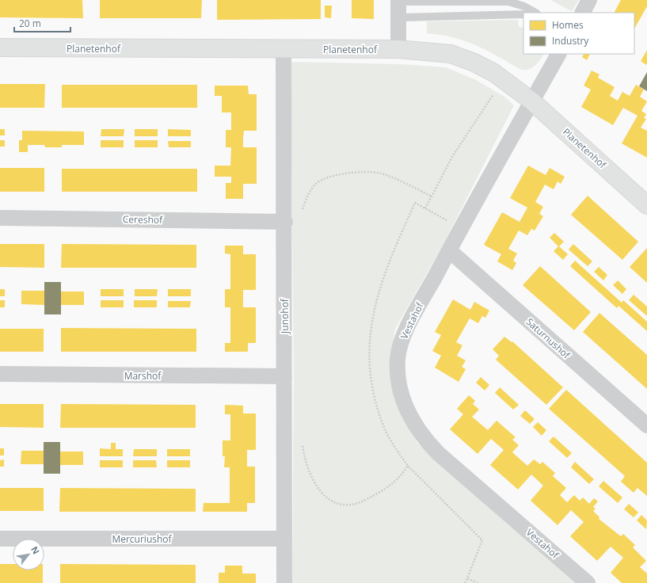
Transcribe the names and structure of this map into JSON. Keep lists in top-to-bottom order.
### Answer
{
  "streets": {
    "street": [
      "Planetenhof",
      "Cereshof",
      "Junohof",
      "Vestahof",
      "Saturnushof",
      "Marshof",
      "Mercuriushof"
    ]
  },
  "crossings": [
    ["Planetenhof", "Junohof"],
    ["Planetenhof", "Vestahof"],
    ["Cereshof", "Junohof"],
    ["Junohof", "Marshof"],
    ["Junohof", "Mercuriushof"],
    ["Vestahof", "Saturnushof"]
  ],
  "legend": ["Homes", "Industry"],
  "scale_bar": "20 m",
  "north": "top right"
}
